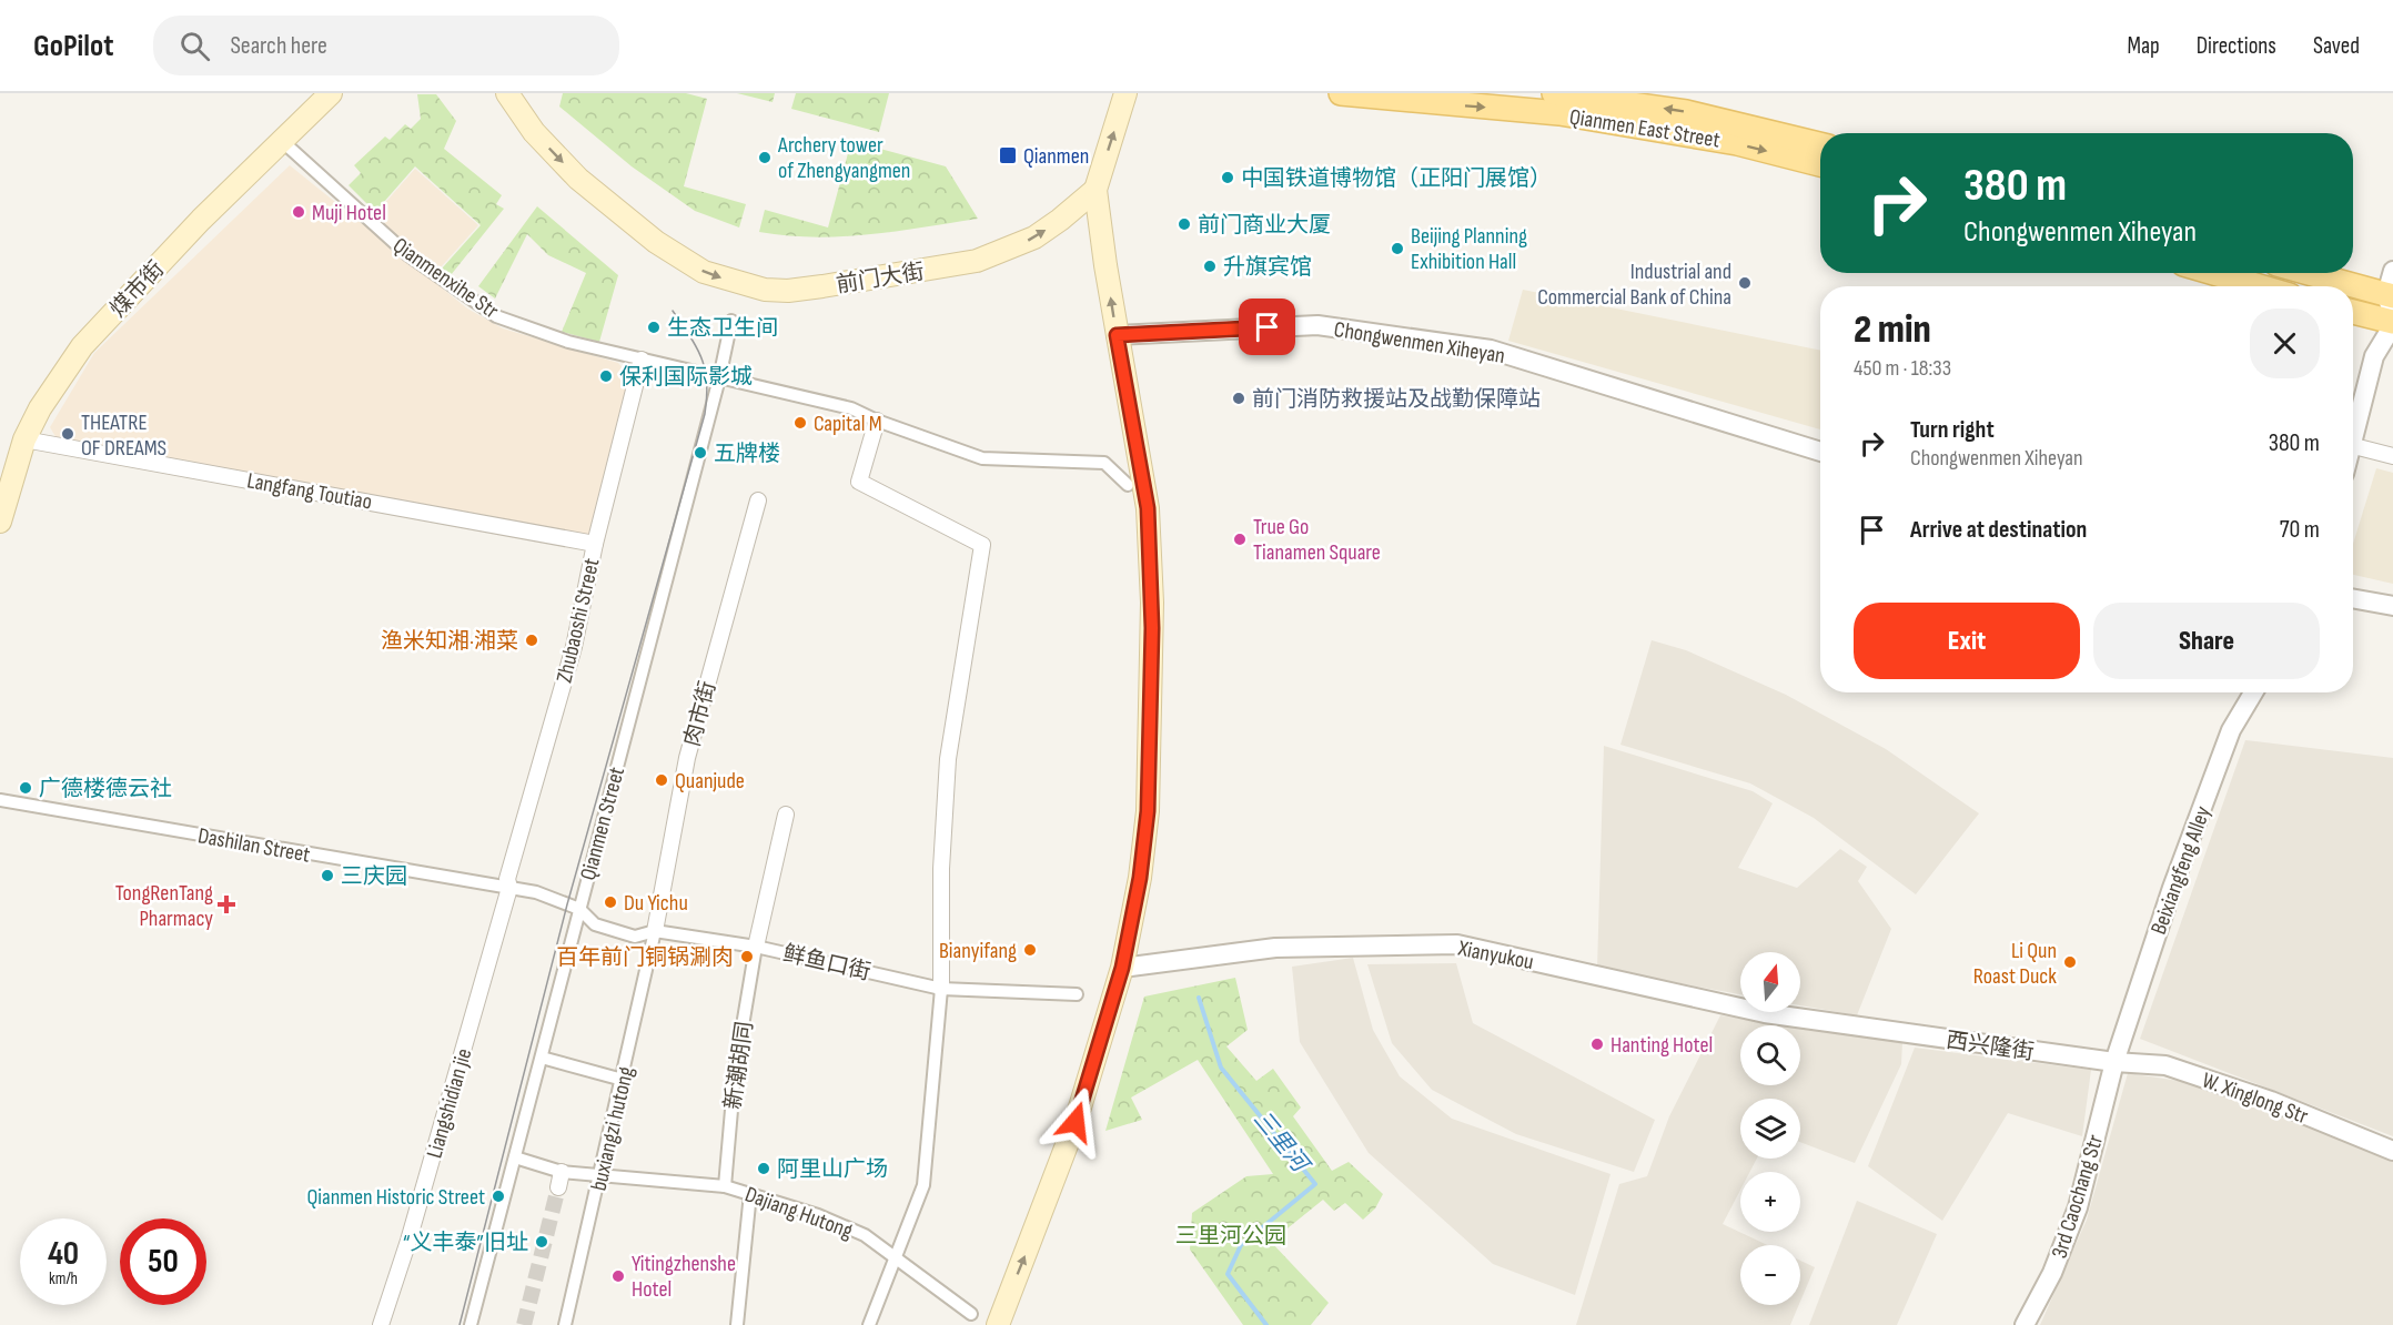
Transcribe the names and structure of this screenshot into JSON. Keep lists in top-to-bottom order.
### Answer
{
  "streets": {
    "main road": ["Qianmen East Street", "前门大街", "煤市街"],
    "street": [
      "Qianmenxihe Str",
      "Chongwenmen Xiheyan",
      "Langfang Toutiao",
      "Zhubaoshi Street",
      "肉市街",
      "Qianmen Street",
      "Dashilan Street",
      "Beixiangfeng Alley",
      "Xianyukou",
      "鲜鱼口街",
      "西兴隆街",
      "新潮胡同",
      "W. Xinglong Str",
      "Liangshidian jie",
      "buxiangzi hutong",
      "3rd Caochang Str",
      "Dajiang Hutong"
    ]
  },
  "crossings": [
    ["Qianmenxihe Str", "煤市街"],
    ["Qianmenxihe Str", "Zhubaoshi Street"],
    ["Qianmenxihe Str", "Qianmen Street"],
    ["煤市街", "Langfang Toutiao"],
    ["Langfang Toutiao", "Zhubaoshi Street"],
    ["Zhubaoshi Street", "Dashilan Street"],
    ["Zhubaoshi Street", "Liangshidian jie"],
    ["肉市街", "鲜鱼口街"],
    ["肉市街", "buxiangzi hutong"],
    ["Qianmen Street", "Dashilan Street"],
    ["Qianmen Street", "鲜鱼口街"],
    ["Qianmen Street", "Dajiang Hutong"],
    ["Dashilan Street", "鲜鱼口街"],
    ["Dashilan Street", "Liangshidian jie"],
    ["Beixiangfeng Alley", "西兴隆街"],
    ["Beixiangfeng Alley", "W. Xinglong Str"],
    ["Beixiangfeng Alley", "3rd Caochang Str"],
    ["Xianyukou", "西兴隆街"],
    ["鲜鱼口街", "新潮胡同"],
    ["鲜鱼口街", "buxiangzi hutong"],
    ["西兴隆街", "W. Xinglong Str"],
    ["西兴隆街", "3rd Caochang Str"],
    ["新潮胡同", "Dajiang Hutong"],
    ["W. Xinglong Str", "3rd Caochang Str"],
    ["buxiangzi hutong", "Dajiang Hutong"]
  ],
  "one_way": ["前门大街"],
  "water": ["三里河"],
  "parks": ["三里河公园"],
  "places": {
    "transit": ["Qianmen"],
    "other": [
      "Archery tower of Zhengyangmen",
      "中国铁道博物馆（正阳门展馆）",
      "Muji Hotel",
      "前门商业大厦",
      "Beijing Planning Exhibition Hall",
      "升旗宾馆",
      "Industrial and Commercial Bank of China",
      "生态卫生间",
      "保利国际影城",
      "前门消防救援站及战勤保障站",
      "Capital M",
      "THEATRE OF DREAMS",
      "五牌楼",
      "True Go Tianamen Square",
      "渔米知湘·湘菜",
      "Quanjude",
      "广德楼德云社",
      "三庆园",
      "Du Yichu",
      "Bianyifang",
      "百年前门铜锅涮肉",
      "Li Qun Roast Duck",
      "Hanting Hotel",
      "阿里山广场",
      "Qianmen Historic Street",
      "“义丰泰”旧址",
      "Yitingzhenshe Hotel"
    ],
    "health": ["TongRenTang Pharmacy"]
  },
  "north": "top",
  "page": {
    "header": "GoPilot",
    "search": "Search here",
    "nav": ["Map", "Directions", "Saved"],
    "turn": ["380 m", "Chongwenmen Xiheyan"],
    "heading": ["2 min", "450 m · 18:33"],
    "list": [
      {
        "name": "Turn right",
        "note": "Chongwenmen Xiheyan",
        "value": "380 m"
      },
      {
        "name": "Arrive at destination",
        "value": "70 m"
      }
    ],
    "buttons": ["Exit", "Share"],
    "map_buttons": ["+", "−"],
    "speed": "40 km/h",
    "limit": "50"
  }
}
